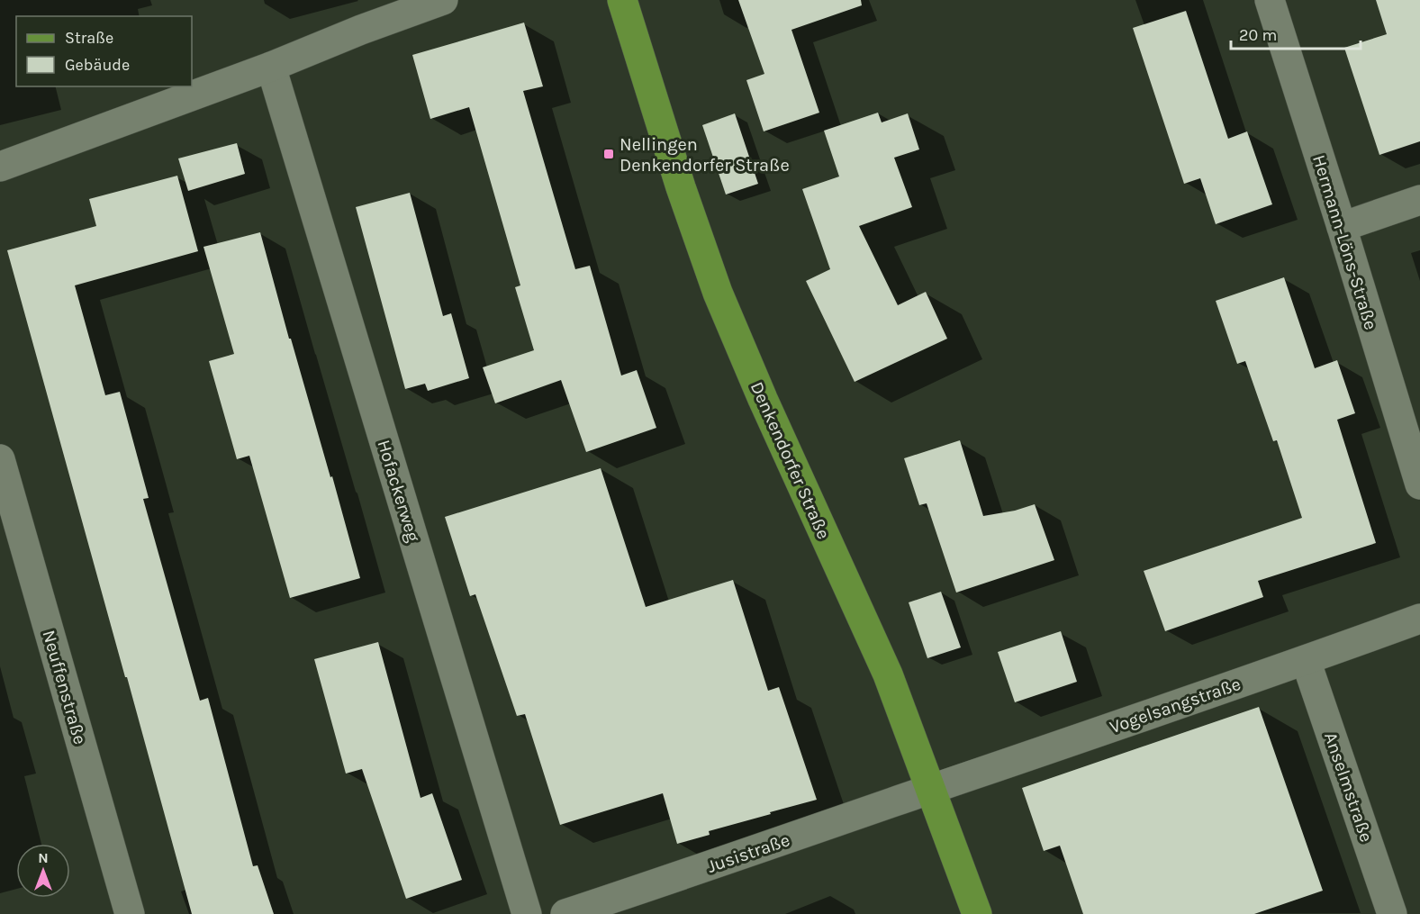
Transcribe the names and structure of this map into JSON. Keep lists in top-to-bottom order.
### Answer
{
  "streets": {
    "main road": ["Denkendorfer Straße"],
    "street": [
      "Hermann-Löns-Straße",
      "Hofackerweg",
      "Neuffenstraße",
      "Vogelsangstraße",
      "Anselmstraße",
      "Jusistraße"
    ]
  },
  "crossings": [
    ["Denkendorfer Straße", "Vogelsangstraße"],
    ["Denkendorfer Straße", "Jusistraße"],
    ["Vogelsangstraße", "Anselmstraße"],
    ["Vogelsangstraße", "Jusistraße"]
  ],
  "places": {
    "transit": ["Nellingen Denkendorfer Straße"]
  },
  "legend": ["Straße", "Gebäude"],
  "scale_bar": "20 m",
  "north": "top"
}
